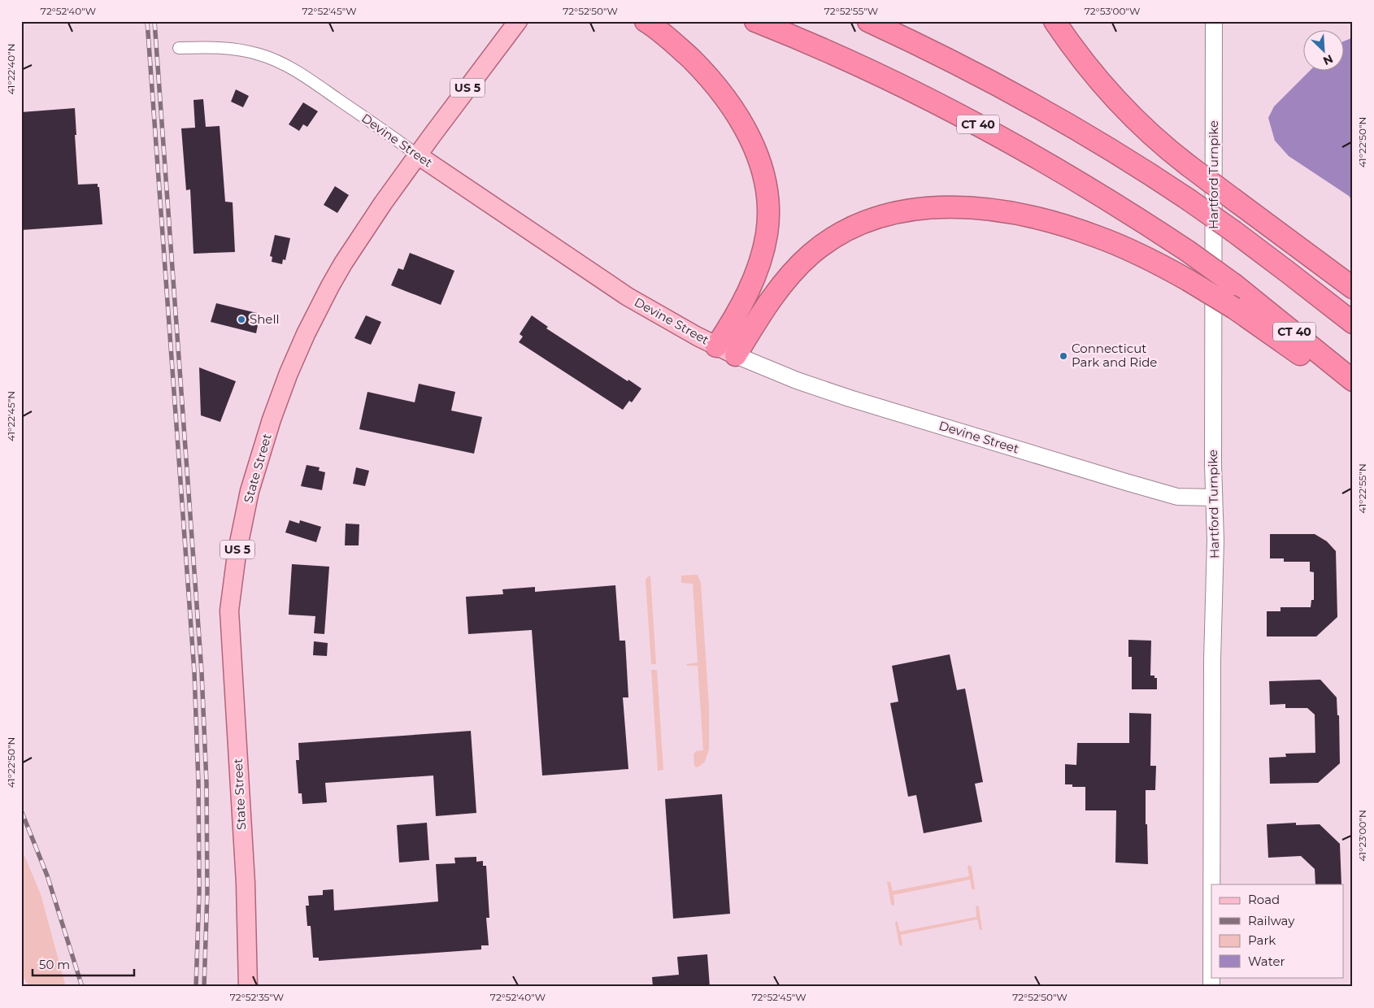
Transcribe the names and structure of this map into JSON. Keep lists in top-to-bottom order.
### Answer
{
  "streets": {
    "highway": ["CT 40"],
    "main road": [
      "US 5",
      "Devine Street",
      "Hartford Turnpike",
      "State Street"
    ]
  },
  "crossings": [
    ["Devine Street", "Hartford Turnpike"],
    ["Devine Street", "State Street"]
  ],
  "places": ["Shell", "Connecticut Park and Ride"],
  "legend": [
    "Road",
    "Railway",
    "Park",
    "Water"
  ],
  "scale_bar": "50 m",
  "north": "bottom right",
  "coordinates": [
    "72°52'40\"W",
    "72°52'45\"W",
    "72°52'50\"W",
    "72°52'55\"W",
    "72°53'00\"W",
    "41°22'40\"N",
    "41°22'50\"N",
    "41°22'45\"N",
    "41°22'55\"N",
    "41°23'00\"N",
    "72°52'35\"W"
  ]
}
